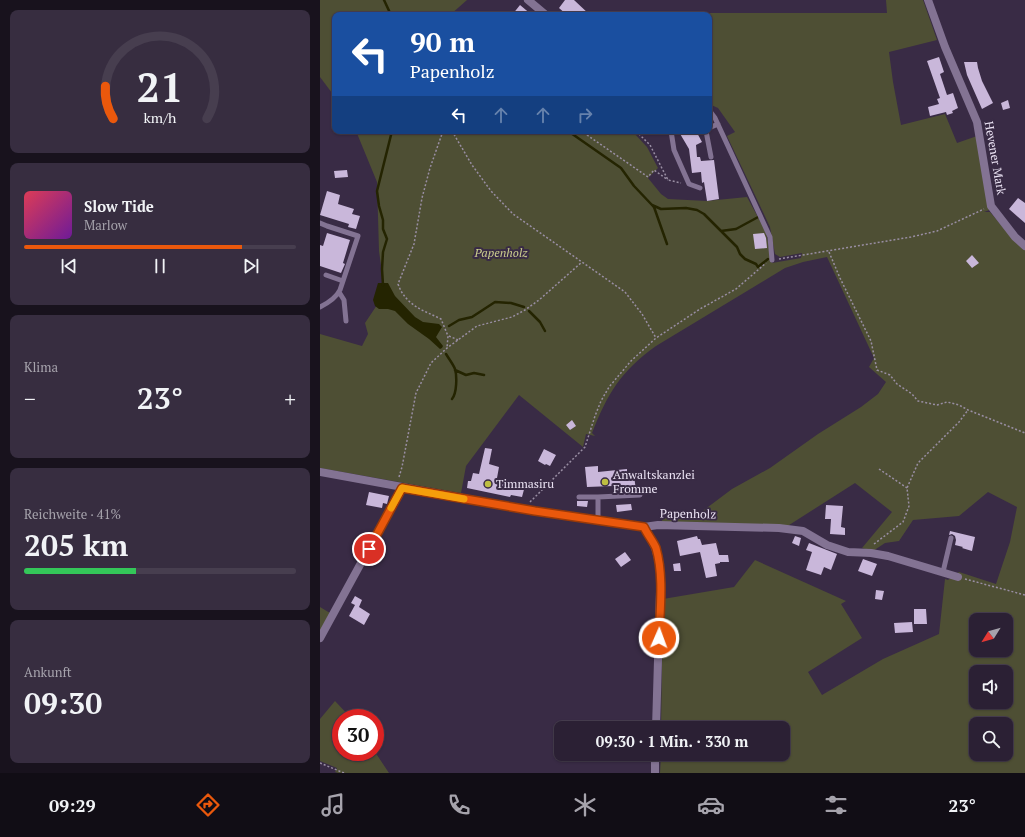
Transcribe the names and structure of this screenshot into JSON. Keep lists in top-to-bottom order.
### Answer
{
  "streets": {
    "street": ["Hevener Mark", "Papenholz"]
  },
  "parks": ["Papenholz"],
  "places": ["Anwaltskanzlei Fromme", "Timmasiru"],
  "north": "bottom left",
  "page": {
    "turn": ["90 m", "Papenholz"],
    "song": ["Slow Tide", "Marlow"],
    "tile": [
      "Klima",
      ["Reichweite · 41%", "205 km"],
      ["Ankunft", "09:30"]
    ],
    "heat": ["−", "23°", "+"],
    "limit": "30",
    "trip": "09:30 · 1 Min. · 330 m",
    "tabs": ["09:29", "23°"],
    "gauge": ["21", "km/h"]
  }
}
